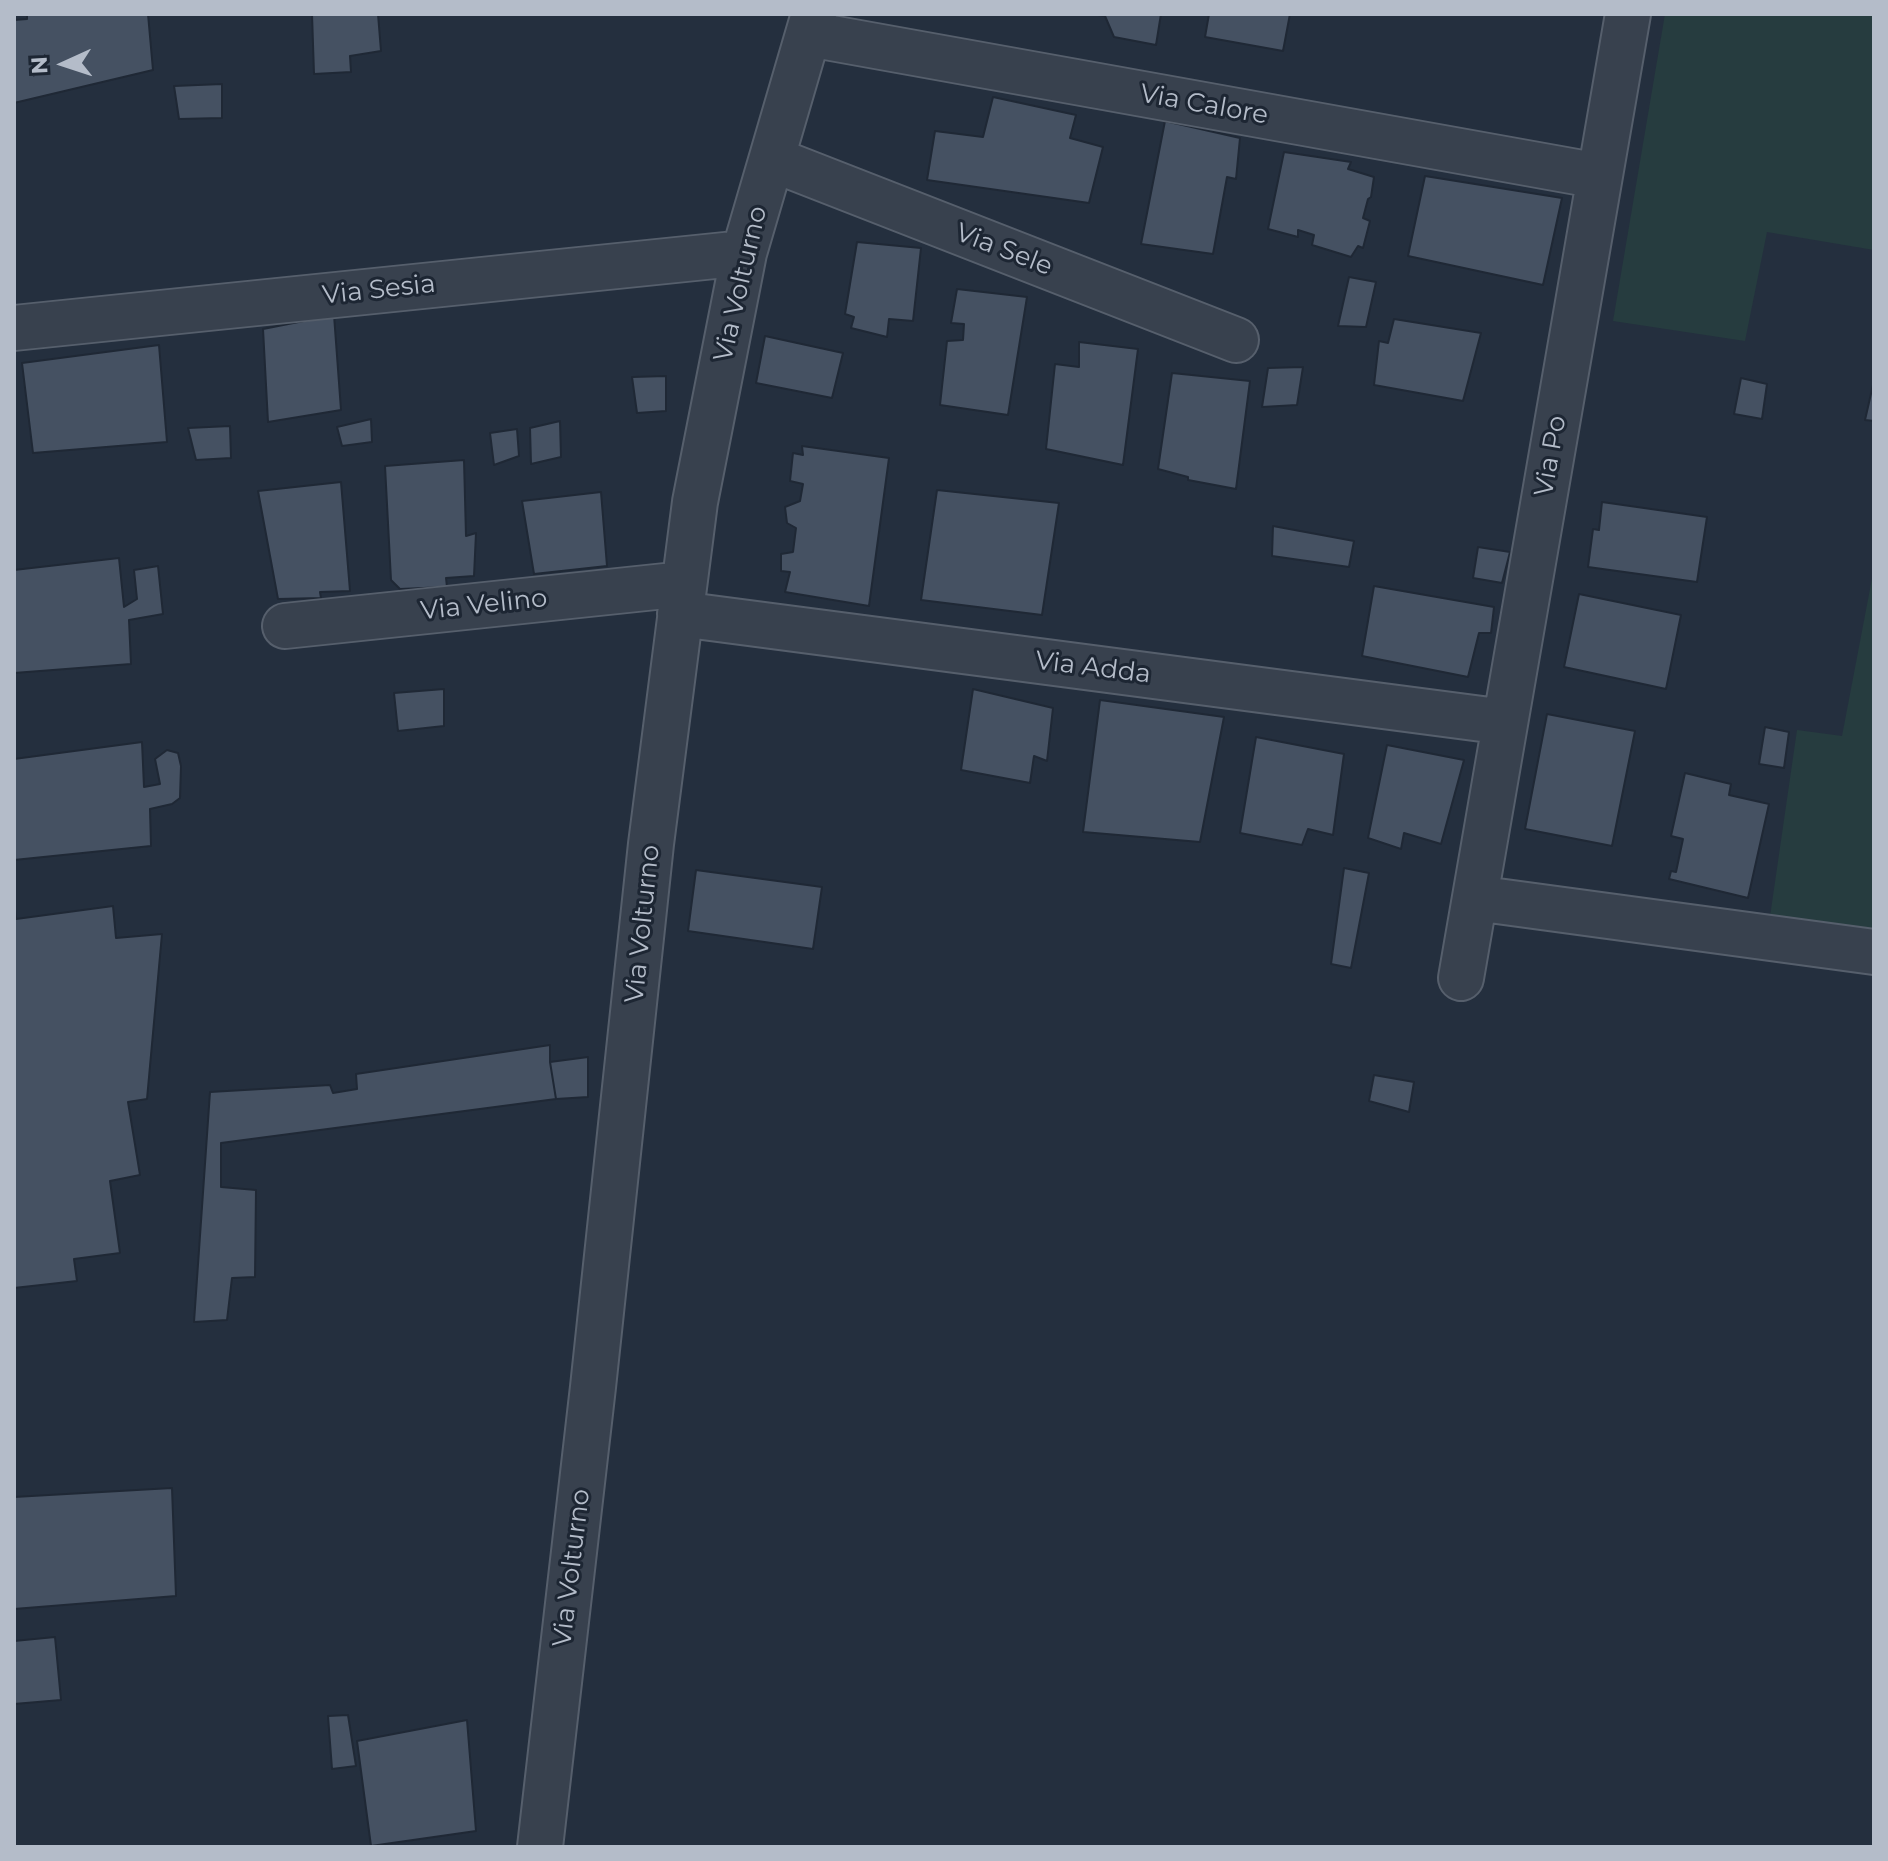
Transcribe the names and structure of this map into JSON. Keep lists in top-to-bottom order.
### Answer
{
  "streets": {
    "street": [
      "Via Calore",
      "Via Sele",
      "Via Volturno",
      "Via Sesia",
      "Via Po",
      "Via Velino",
      "Via Adda"
    ]
  },
  "crossings": [
    ["Via Calore", "Via Volturno"],
    ["Via Calore", "Via Po"],
    ["Via Sele", "Via Volturno"],
    ["Via Volturno", "Via Sesia"],
    ["Via Volturno", "Via Velino"],
    ["Via Volturno", "Via Adda"],
    ["Via Po", "Via Adda"],
    ["Via Velino", "Via Adda"]
  ],
  "north": "left"
}
